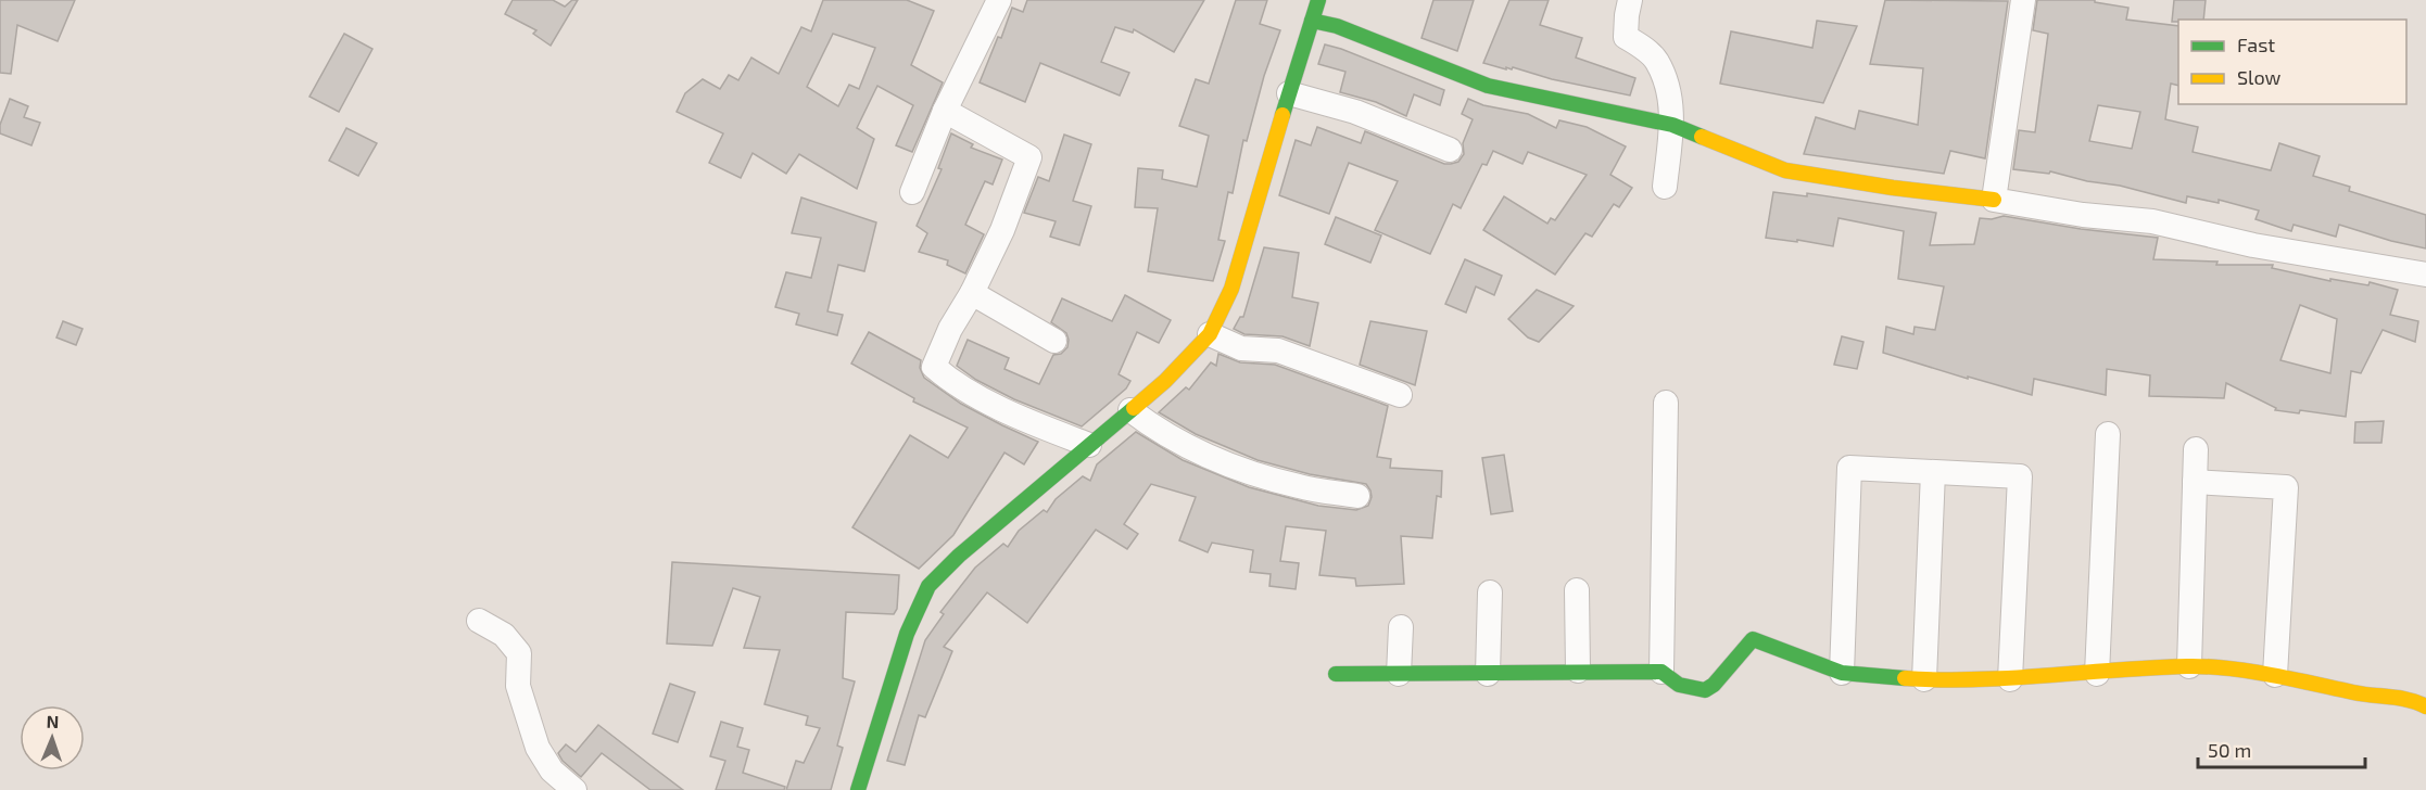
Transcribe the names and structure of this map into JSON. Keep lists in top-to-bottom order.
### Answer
{
  "legend": ["Fast", "Slow"],
  "scale_bar": "50 m",
  "north": "top"
}
